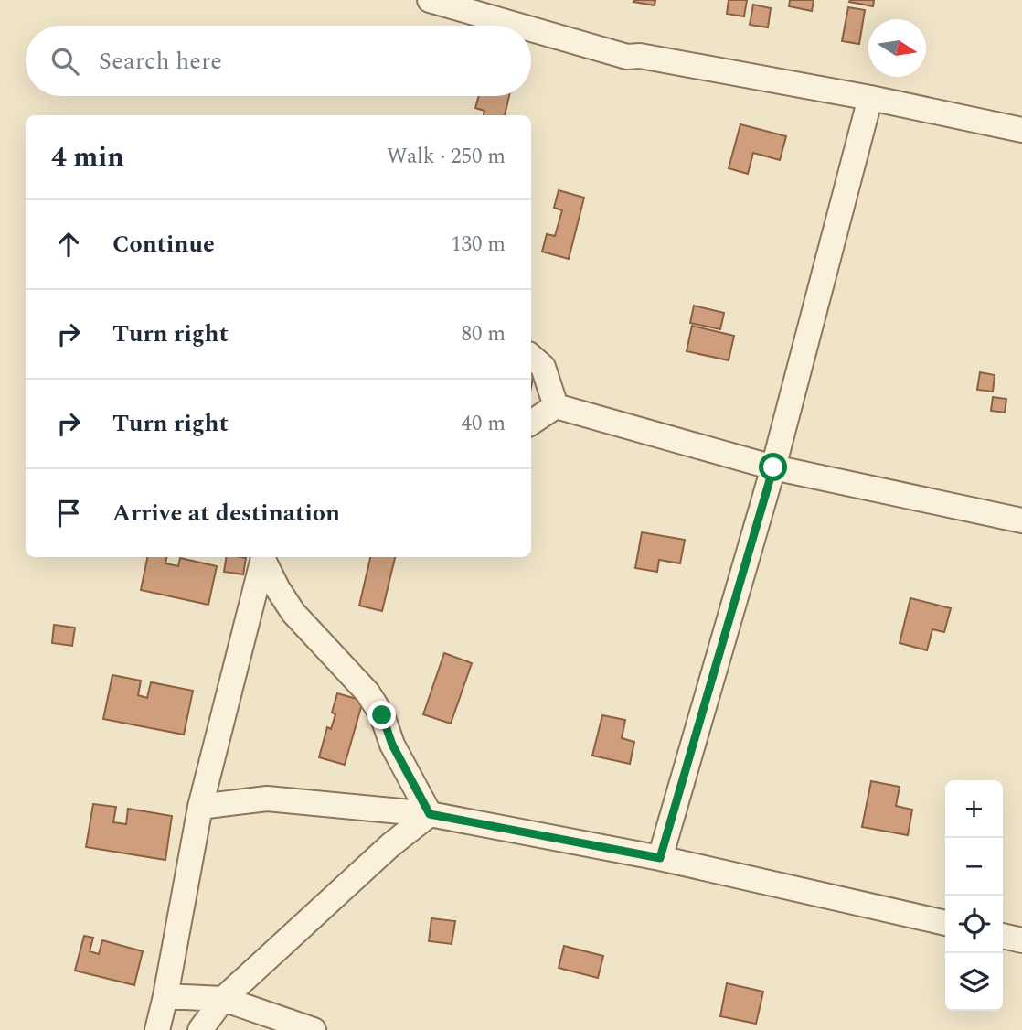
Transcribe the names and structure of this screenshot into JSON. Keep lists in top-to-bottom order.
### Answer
{
  "north": "right",
  "page": {
    "search": "Search here",
    "heading": ["4 min", "Walk · 250 m"],
    "list": [
      ["Continue", "130 m"],
      ["Turn right", "80 m"],
      ["Turn right", "40 m"],
      "Arrive at destination"
    ],
    "map_buttons": ["+", "−"]
  }
}
